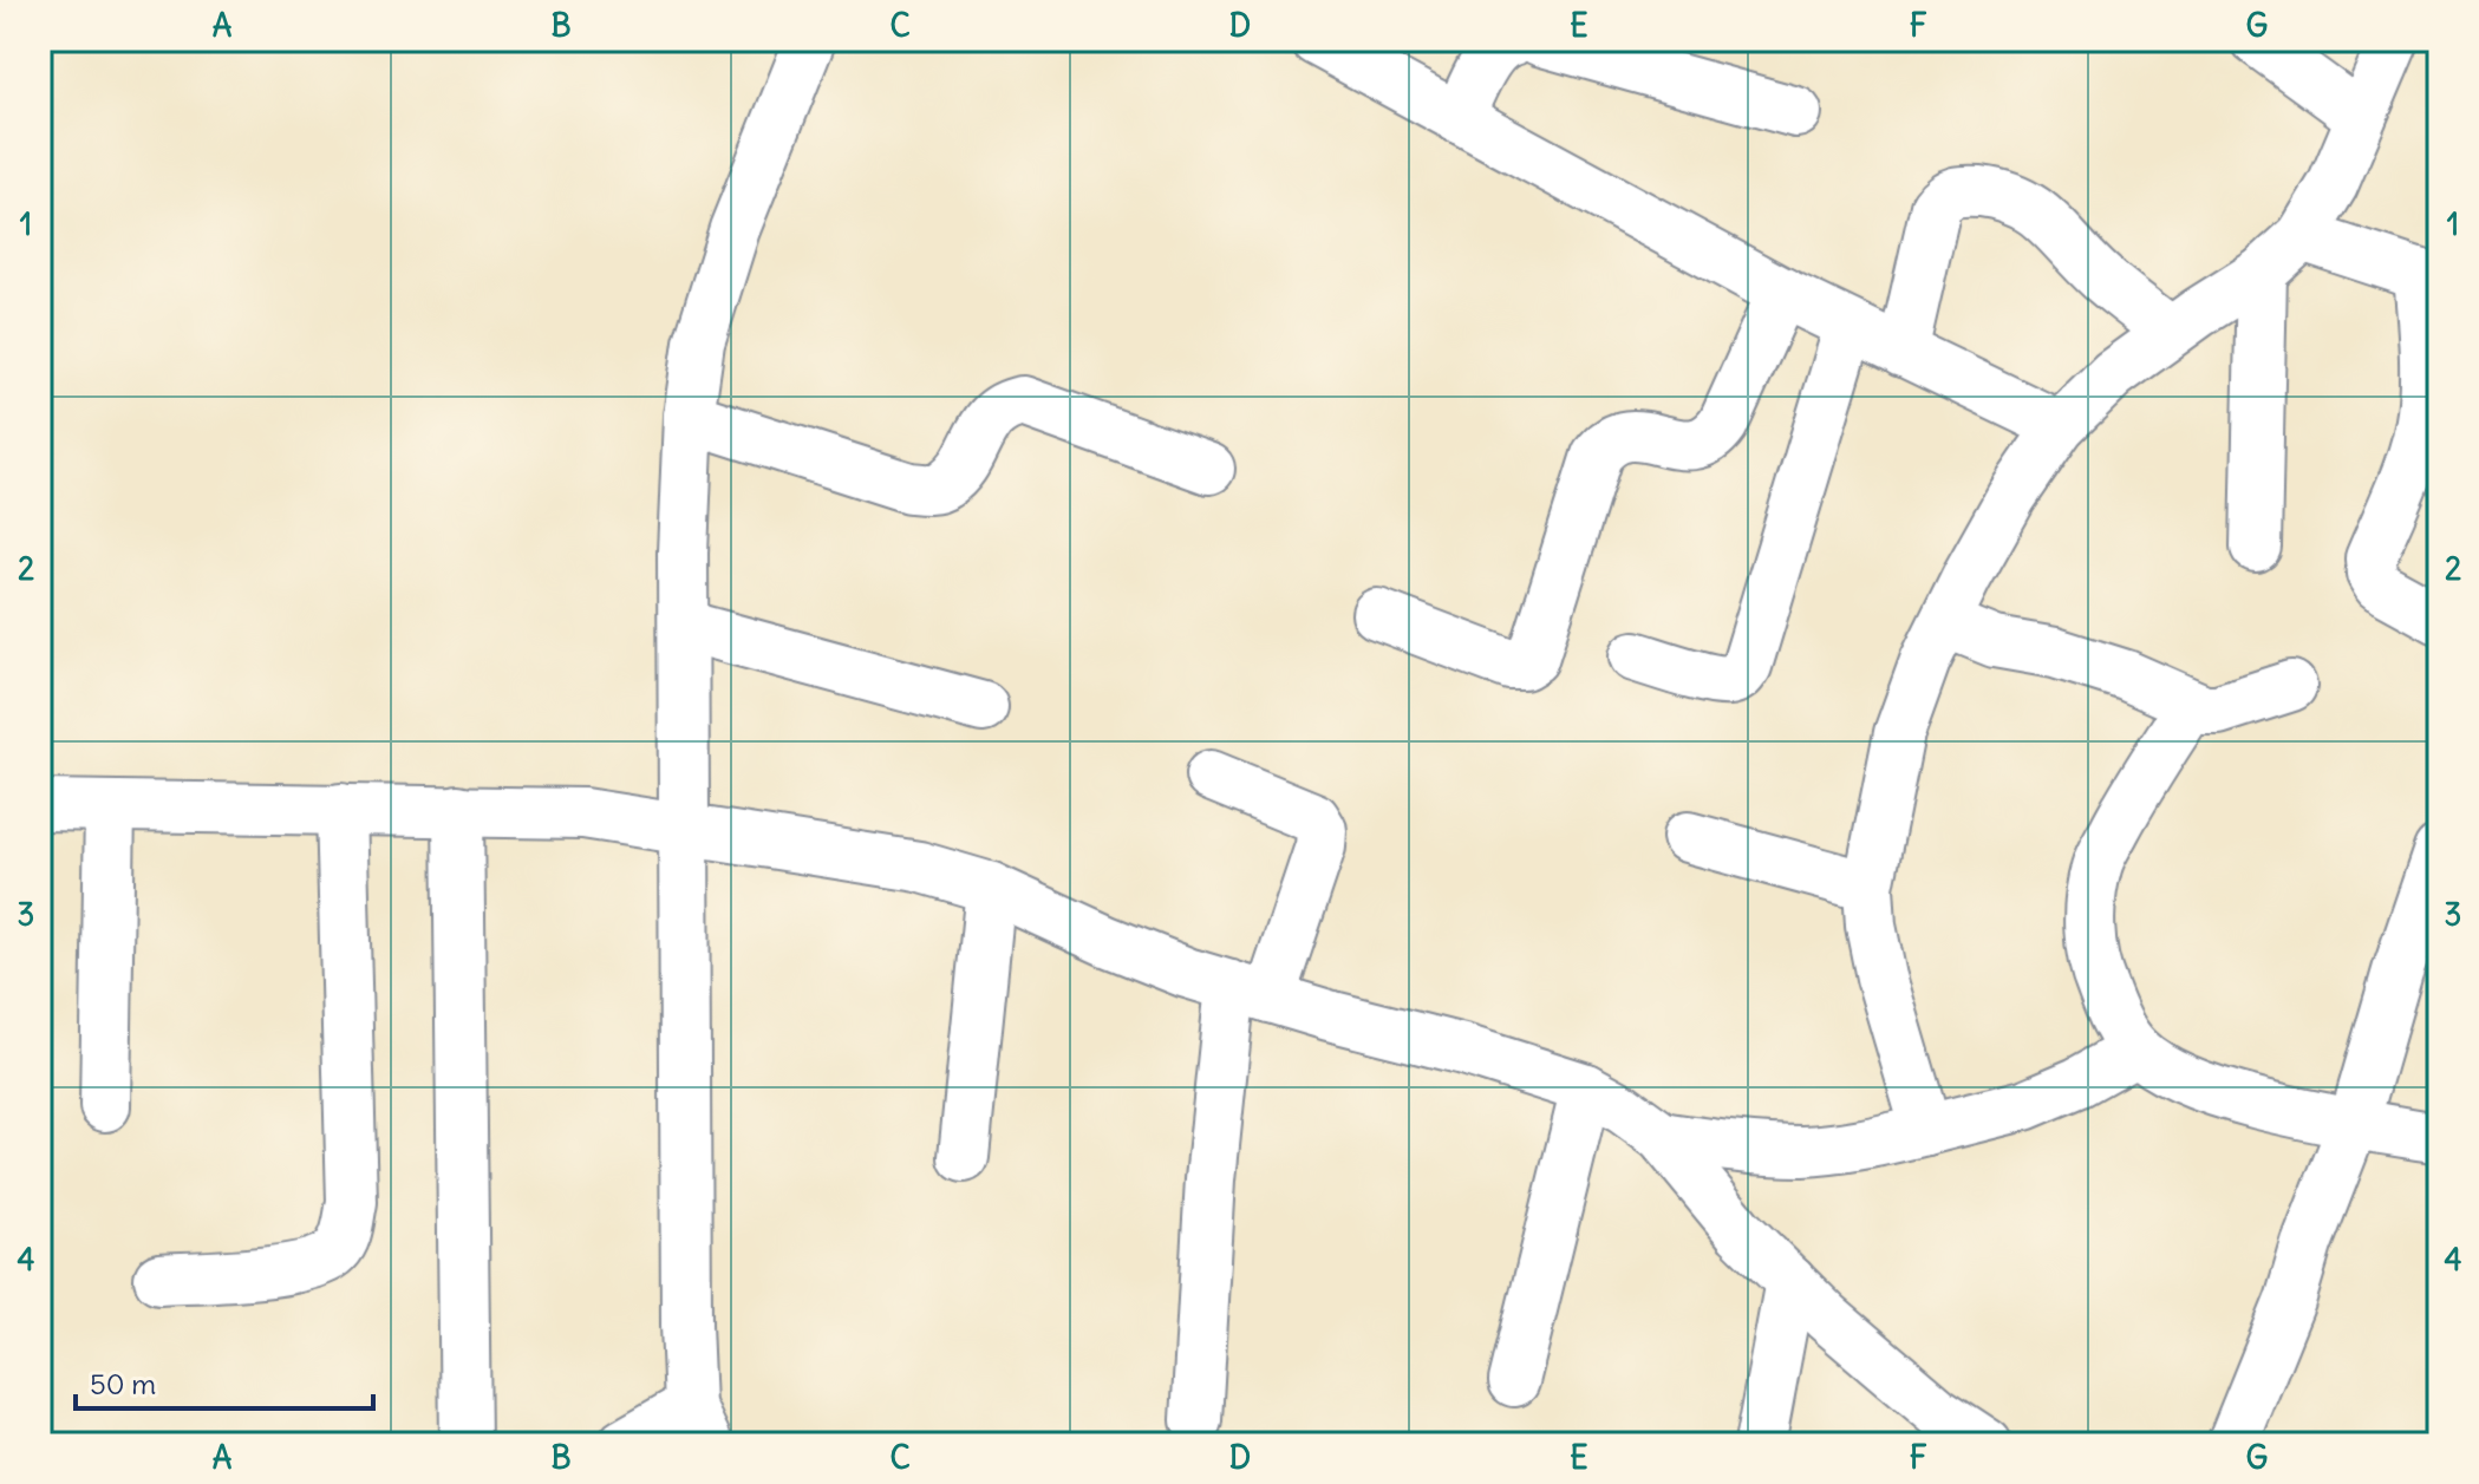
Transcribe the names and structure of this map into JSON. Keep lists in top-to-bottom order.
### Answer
{
  "scale_bar": "50 m",
  "grid": {
    "columns": [
      "A",
      "B",
      "C",
      "D",
      "E",
      "F",
      "G"
    ],
    "rows": [
      "1",
      "2",
      "3",
      "4"
    ]
  }
}
